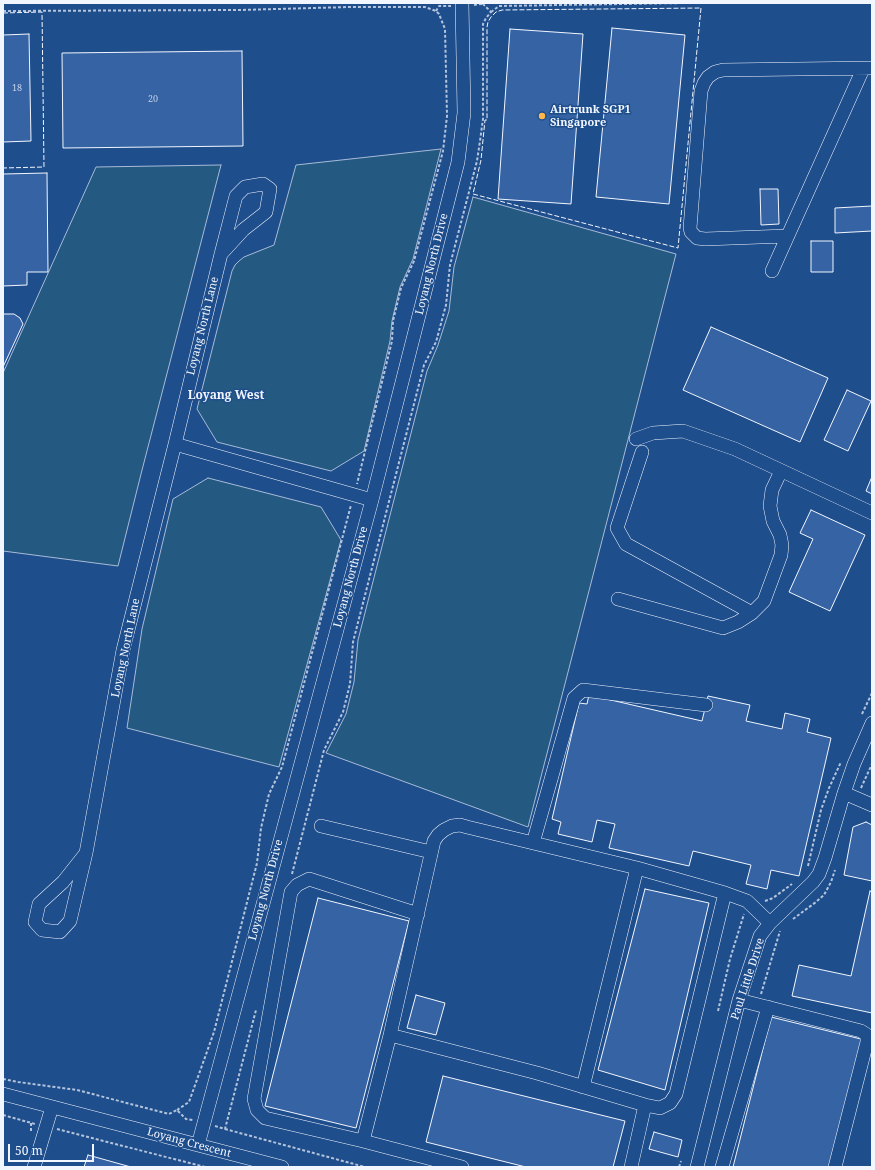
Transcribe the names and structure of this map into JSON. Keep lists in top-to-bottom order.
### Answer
{
  "streets": {
    "street": [
      "Loyang North Drive",
      "Loyang North Lane",
      "Paul Little Drive",
      "Loyang Crescent"
    ]
  },
  "crossings": [
    ["Loyang North Drive", "Loyang Crescent"]
  ],
  "districts": ["Loyang West"],
  "places": ["Airtrunk SGP1 Singapore"],
  "house_numbers": ["18", "20"],
  "scale_bar": "50 m"
}
